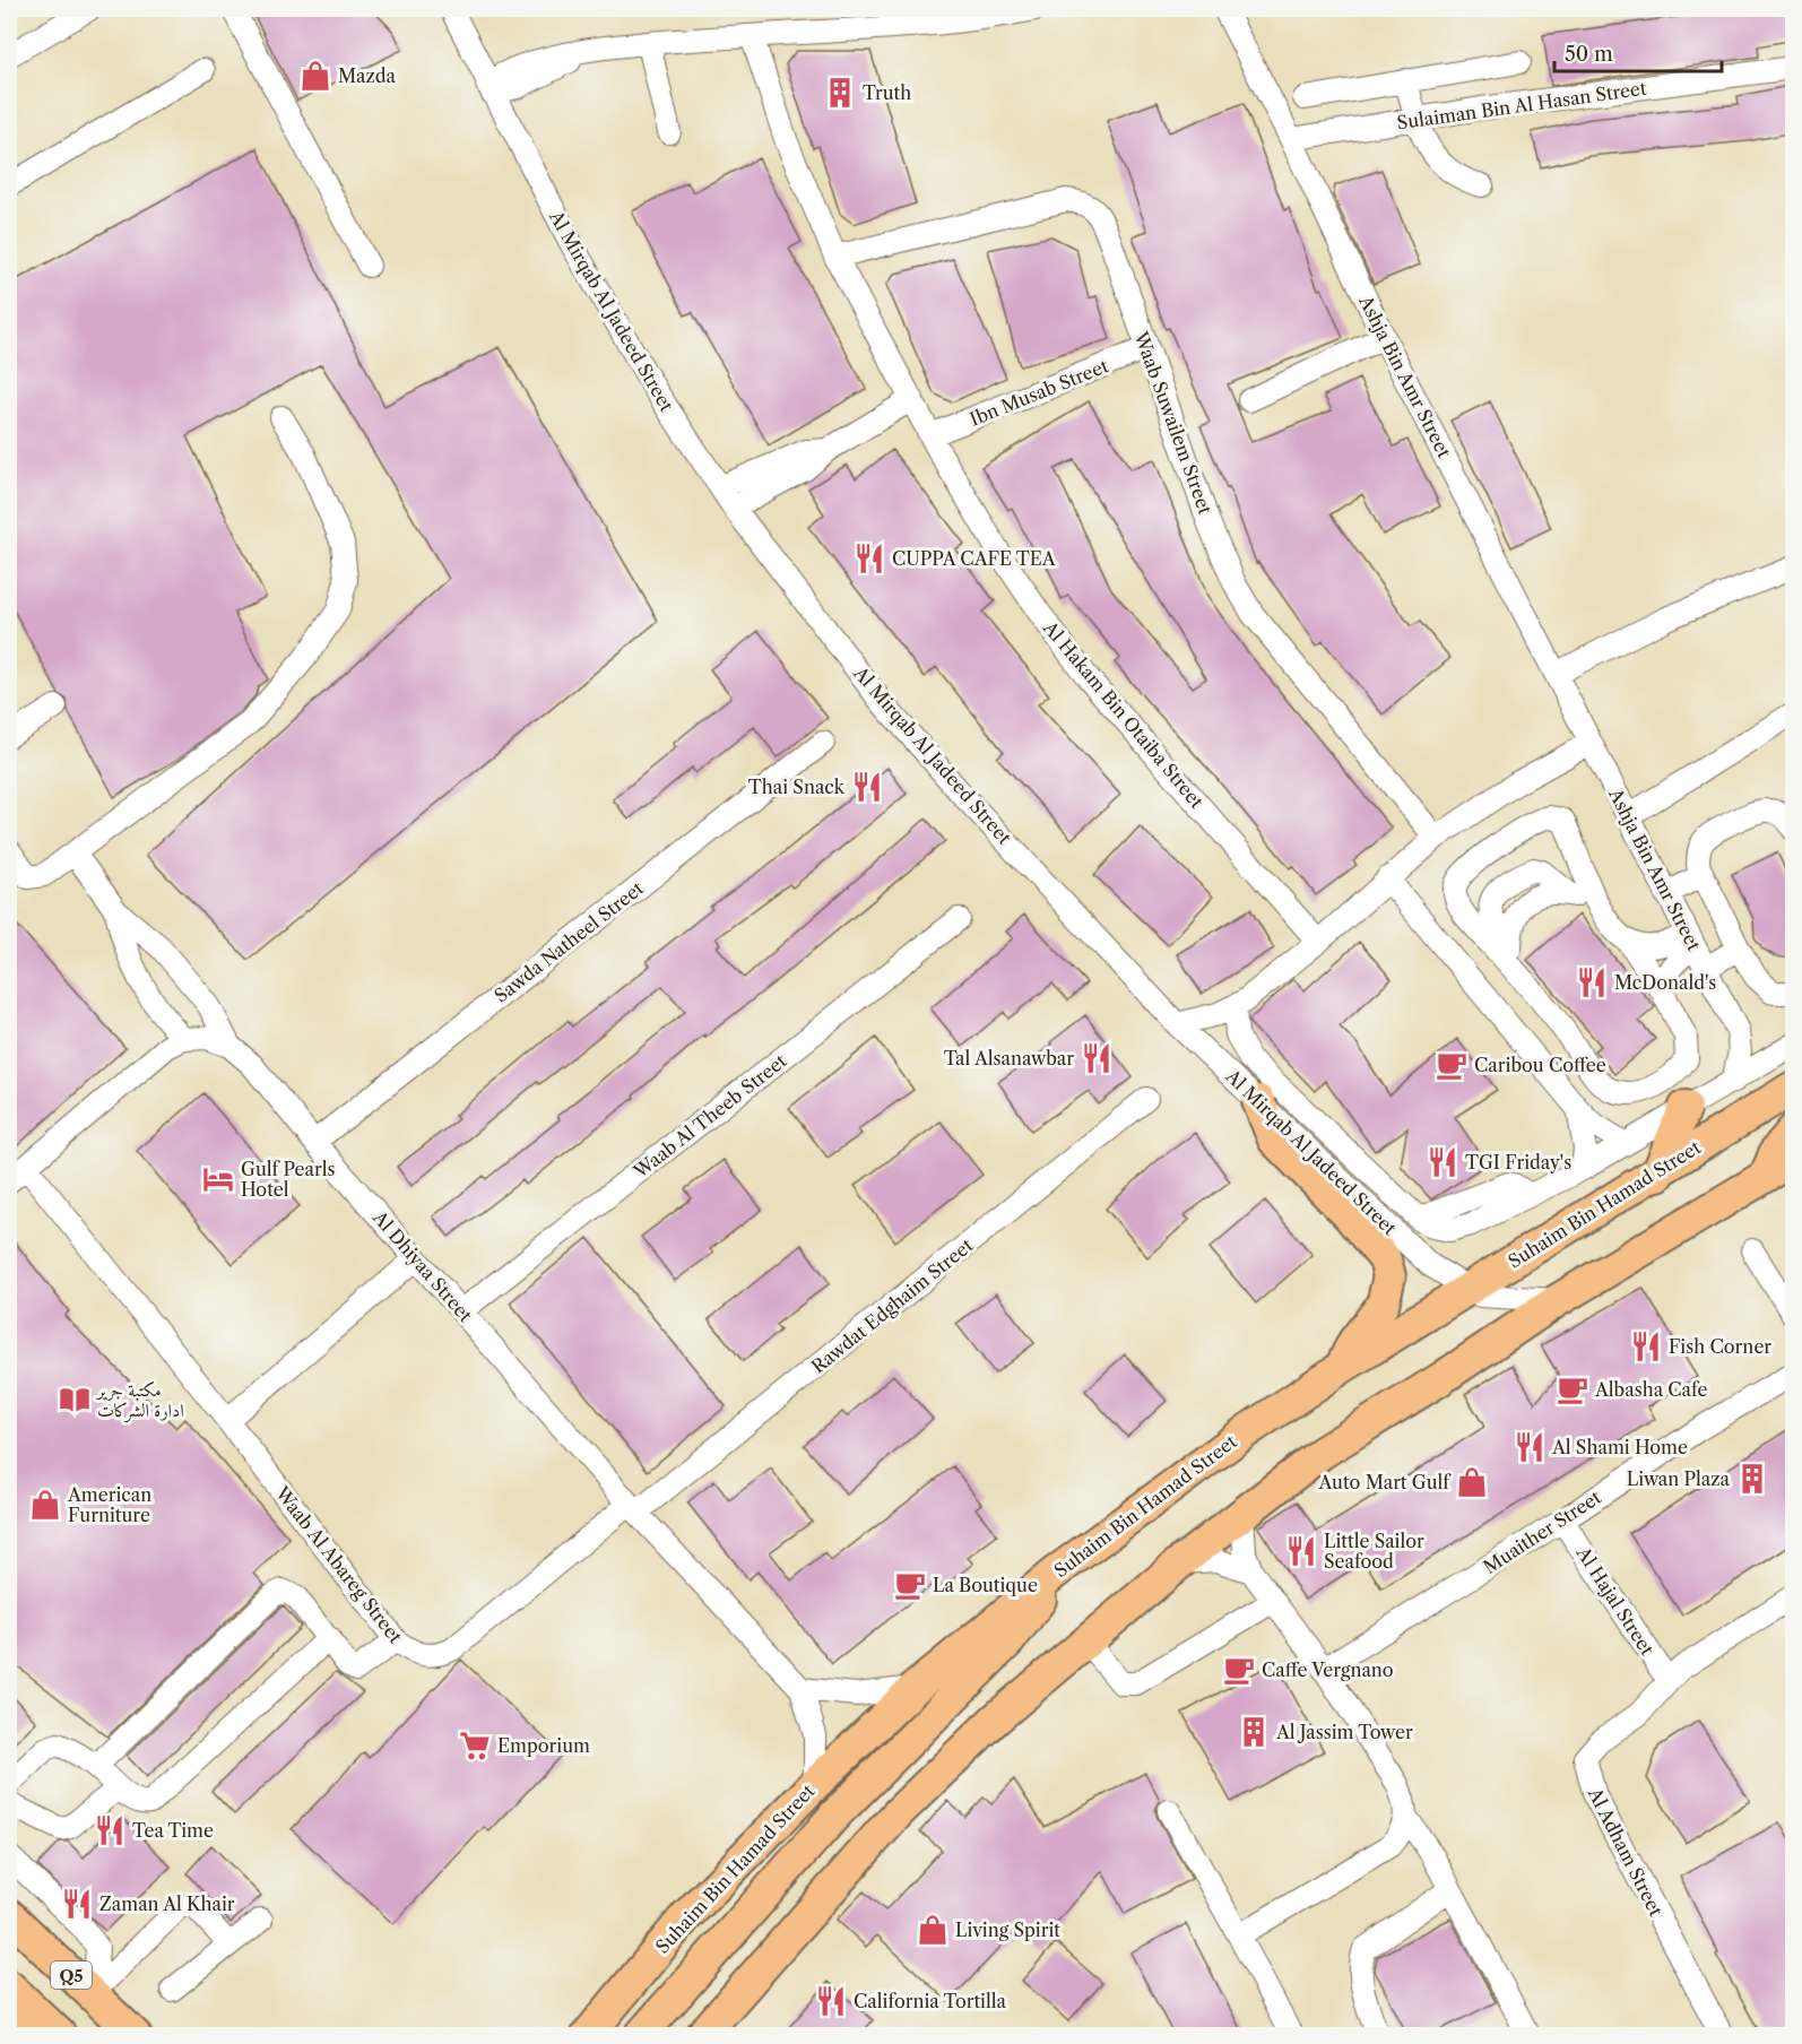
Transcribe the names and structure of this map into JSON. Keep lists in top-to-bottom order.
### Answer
{
  "streets": {
    "highway": ["Suhaim Bin Hamad Street", "Q5"],
    "street": [
      "Sulaiman Bin Al Hasan Street",
      "Al Mirqab Al Jadeed Street",
      "Ashja Bin Amr Street",
      "Ibn Musab Street",
      "Waab Suwailem Street",
      "Al Hakam Bin Otaiba Street",
      "Sawda Natheel Street",
      "Waab Al Theeb Street",
      "Al Dhiyaa Street",
      "Rawdat Edghaim Street",
      "Muaither Street",
      "Waab Al Abareg Street",
      "Al Hajal Street",
      "Al Adham Street"
    ]
  },
  "crossings": [
    ["Sulaiman Bin Al Hasan Street", "Ashja Bin Amr Street"],
    ["Al Mirqab Al Jadeed Street", "Suhaim Bin Hamad Street"],
    ["Ibn Musab Street", "Waab Suwailem Street"],
    ["Ibn Musab Street", "Al Hakam Bin Otaiba Street"],
    ["Waab Suwailem Street", "Al Hakam Bin Otaiba Street"],
    ["Sawda Natheel Street", "Al Dhiyaa Street"],
    ["Waab Al Theeb Street", "Al Dhiyaa Street"],
    ["Suhaim Bin Hamad Street", "Al Dhiyaa Street"],
    ["Al Dhiyaa Street", "Rawdat Edghaim Street"],
    ["Al Dhiyaa Street", "Waab Al Abareg Street"],
    ["Rawdat Edghaim Street", "Waab Al Abareg Street"],
    ["Muaither Street", "Al Hajal Street"],
    ["Al Hajal Street", "Al Adham Street"]
  ],
  "places": {
    "shop": [
      "Mazda",
      "Auto Mart Gulf",
      "American Furniture",
      "Living Spirit"
    ],
    "building": ["Truth", "Liwan Plaza", "Al Jassim Tower"],
    "restaurant": [
      "CUPPA CAFE TEA",
      "Thai Snack",
      "McDonald's",
      "Tal Alsanawbar",
      "TGI Friday's",
      "Fish Corner",
      "Al Shami Home",
      "Little Sailor Seafood",
      "Tea Time",
      "Zaman Al Khair",
      "California Tortilla"
    ],
    "cafe": [
      "Caribou Coffee",
      "Albasha Cafe",
      "La Boutique",
      "Caffe Vergnano"
    ],
    "hotel": ["Gulf Pearls Hotel"],
    "library": ["مكتبة جرير ادارة الشركات"],
    "supermarket": ["Emporium"]
  },
  "scale_bar": "50 m"
}
